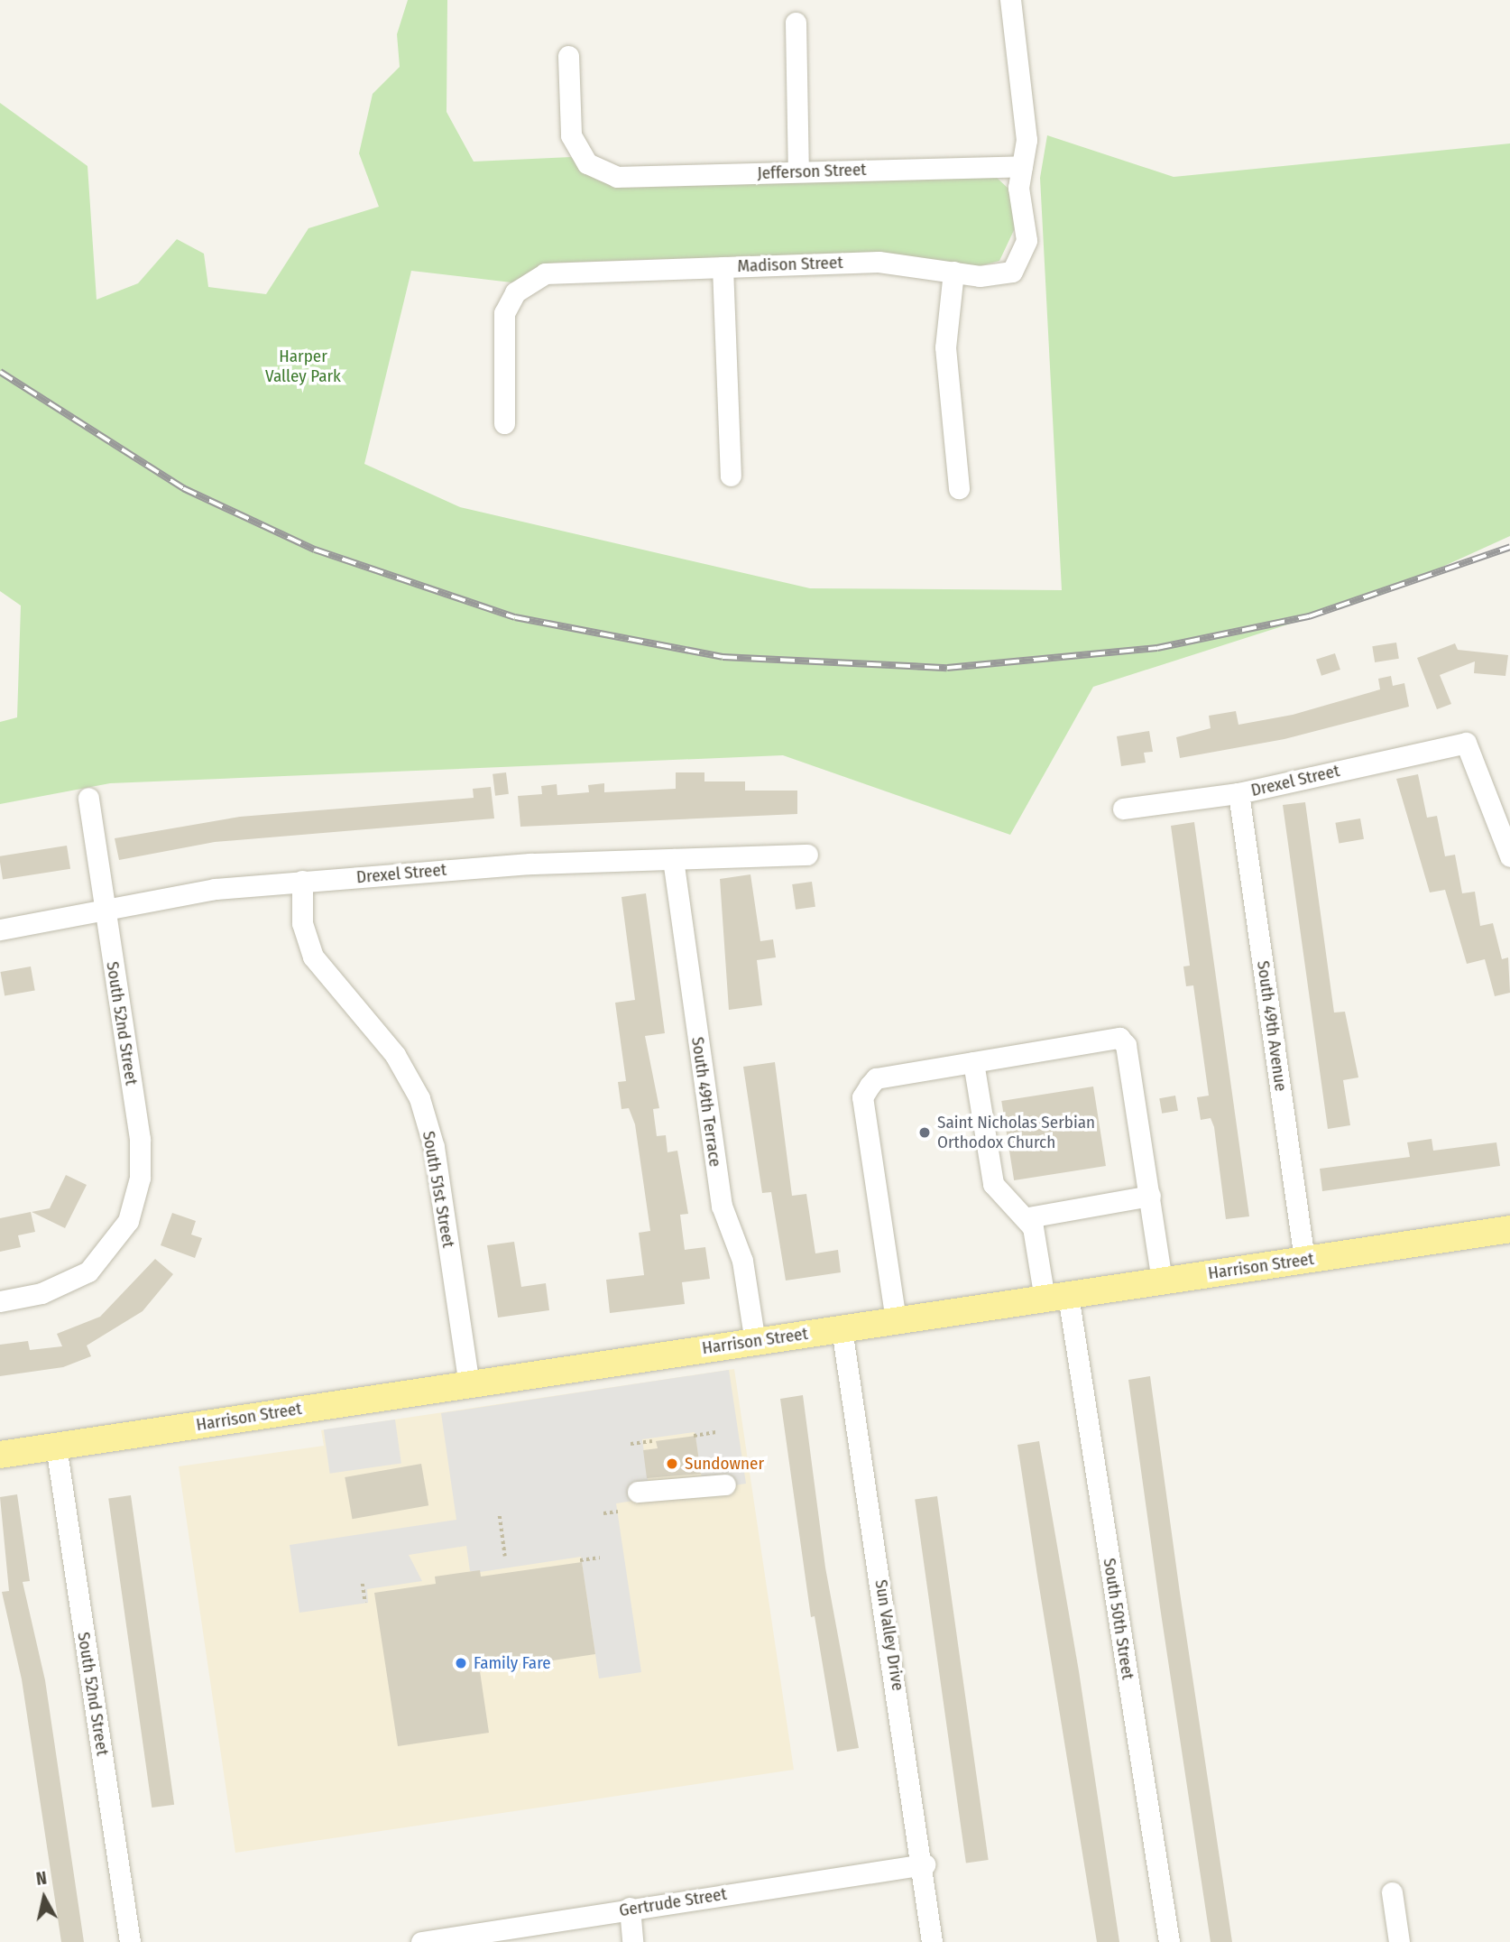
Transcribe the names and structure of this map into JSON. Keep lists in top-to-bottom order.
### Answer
{
  "streets": {
    "main road": ["Harrison Street"],
    "street": [
      "Jefferson Street",
      "Madison Street",
      "Drexel Street",
      "South 52nd Street",
      "South 49th Avenue",
      "South 49th Terrace",
      "South 51st Street",
      "South 50th Street",
      "Sun Valley Drive",
      "Gertrude Street"
    ]
  },
  "crossings": [
    ["Jefferson Street", "Madison Street"],
    ["Drexel Street", "South 52nd Street"],
    ["Drexel Street", "South 49th Avenue"],
    ["Drexel Street", "South 49th Terrace"],
    ["Drexel Street", "South 51st Street"],
    ["South 52nd Street", "Harrison Street"],
    ["South 49th Avenue", "Harrison Street"],
    ["South 49th Terrace", "Harrison Street"],
    ["South 51st Street", "Harrison Street"],
    ["Harrison Street", "South 50th Street"],
    ["Harrison Street", "Sun Valley Drive"],
    ["Sun Valley Drive", "Gertrude Street"]
  ],
  "parks": ["Harper Valley Park"],
  "places": ["Saint Nicholas Serbian Orthodox Church", "Sundowner", "Family Fare"],
  "north": "top"
}
